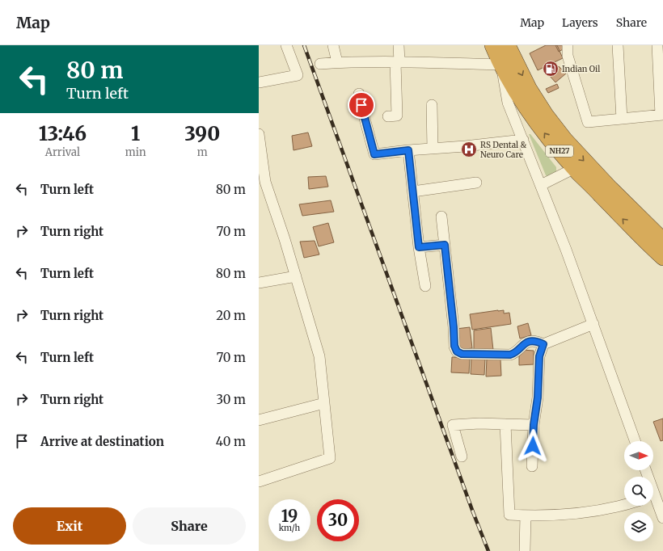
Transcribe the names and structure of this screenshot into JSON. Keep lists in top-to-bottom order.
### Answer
{
  "streets": {
    "highway": ["NH27"]
  },
  "places": {
    "fuel station": ["Indian Oil"],
    "hospital": ["RS Dental & Neuro Care"]
  },
  "north": "right",
  "page": {
    "header": "Map",
    "nav": ["Map", "Layers", "Share"],
    "turn": ["80 m", "Turn left"],
    "eta": [
      "13:46",
      "Arrival",
      "1",
      "min",
      "390",
      "m"
    ],
    "list": [
      {
        "name": "Turn left",
        "value": "80 m"
      },
      {
        "name": "Turn right",
        "value": "70 m"
      },
      {
        "name": "Turn left",
        "value": "80 m"
      },
      {
        "name": "Turn right",
        "value": "20 m"
      },
      {
        "name": "Turn left",
        "value": "70 m"
      },
      {
        "name": "Turn right",
        "value": "30 m"
      },
      {
        "name": "Arrive at destination",
        "value": "40 m"
      }
    ],
    "speed": "19 km/h",
    "limit": "30",
    "buttons": ["Exit", "Share"]
  }
}
